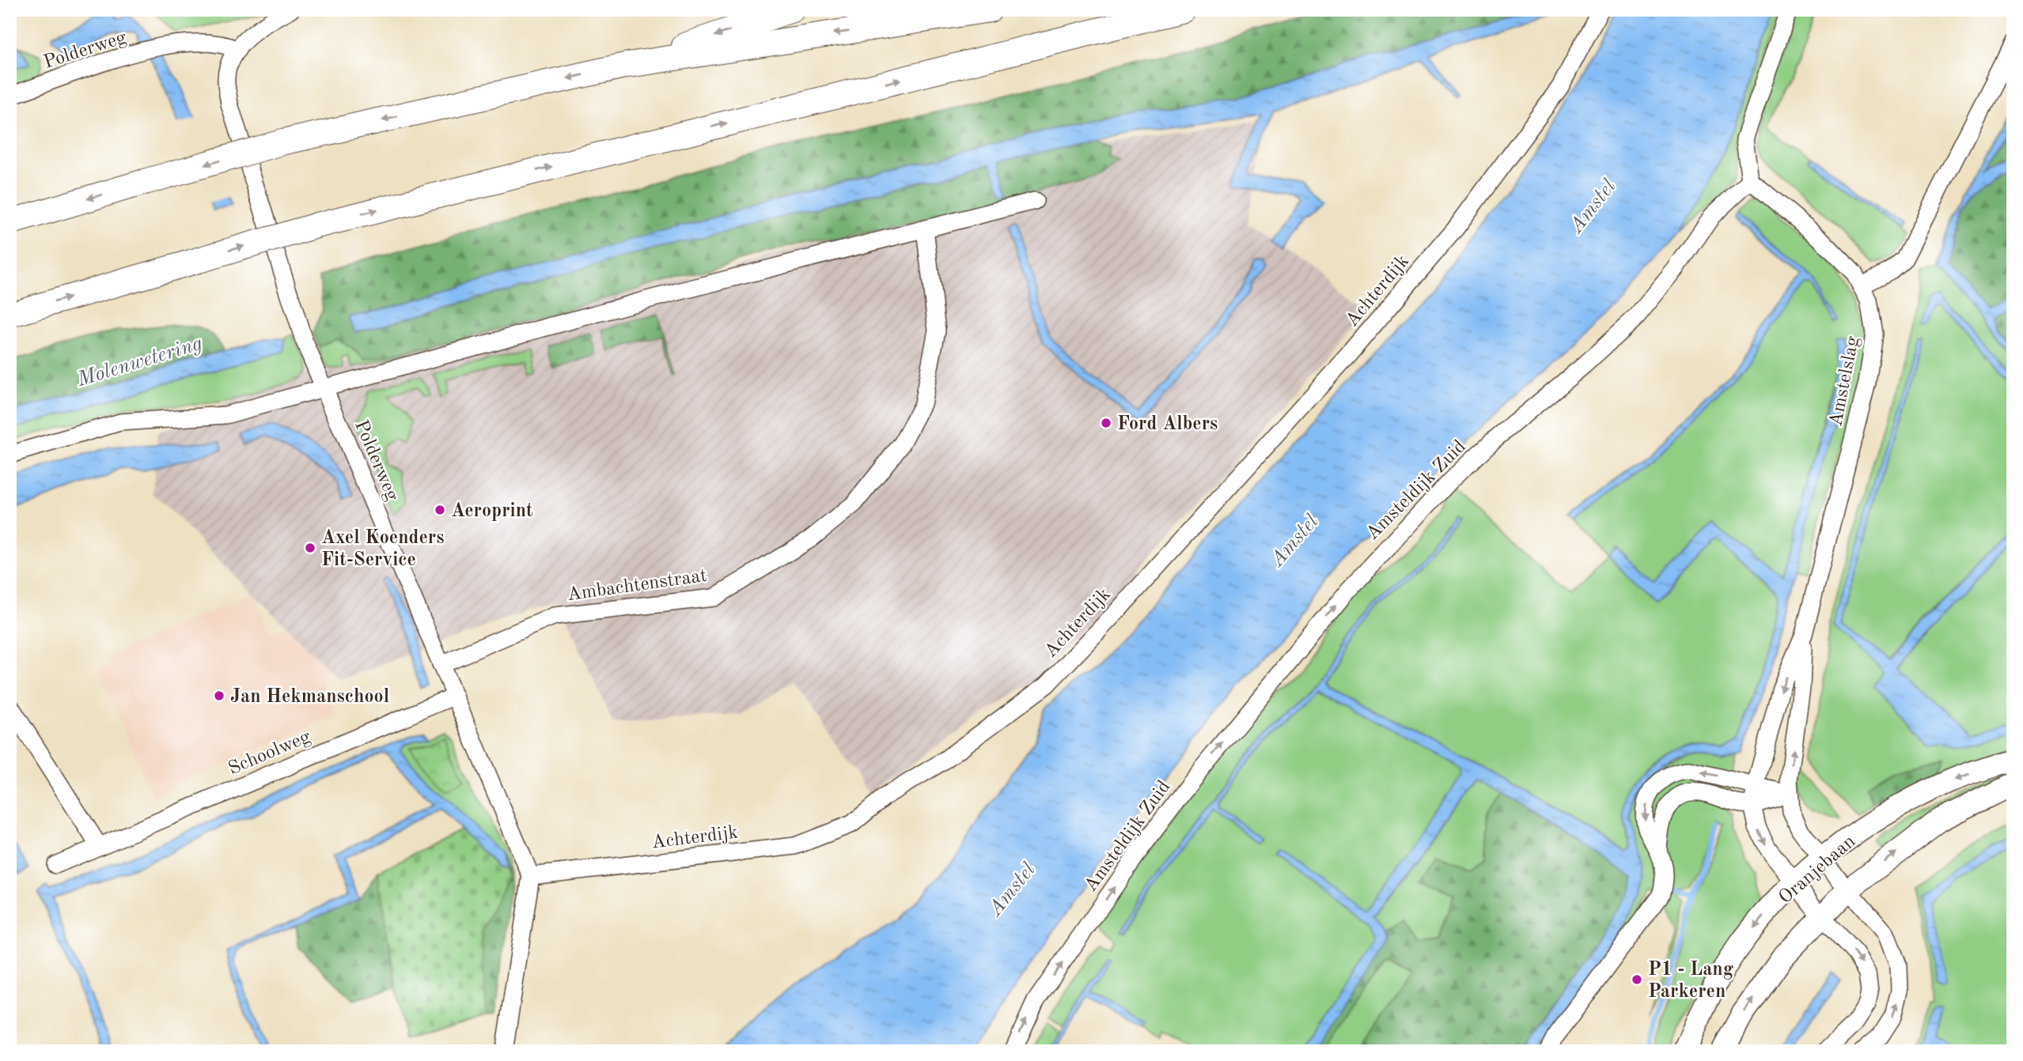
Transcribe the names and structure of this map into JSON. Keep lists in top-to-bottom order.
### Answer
{
  "streets": {
    "main road": ["Oranjebaan"],
    "street": [
      "Polderweg",
      "Achterdijk",
      "Amstelslag",
      "Amsteldijk Zuid",
      "Ambachtenstraat",
      "Schoolweg"
    ]
  },
  "crossings": [
    ["Polderweg", "Achterdijk"],
    ["Polderweg", "Ambachtenstraat"],
    ["Polderweg", "Schoolweg"],
    ["Amstelslag", "Amsteldijk Zuid"],
    ["Amstelslag", "Oranjebaan"]
  ],
  "one_way": ["Amsteldijk Zuid"],
  "water": ["Amstel", "Molenwetering"],
  "places": [
    "Ford Albers",
    "Aeroprint",
    "Axel Koenders Fit-Service",
    "Jan Hekmanschool",
    "P1 - Lang Parkeren"
  ]
}
